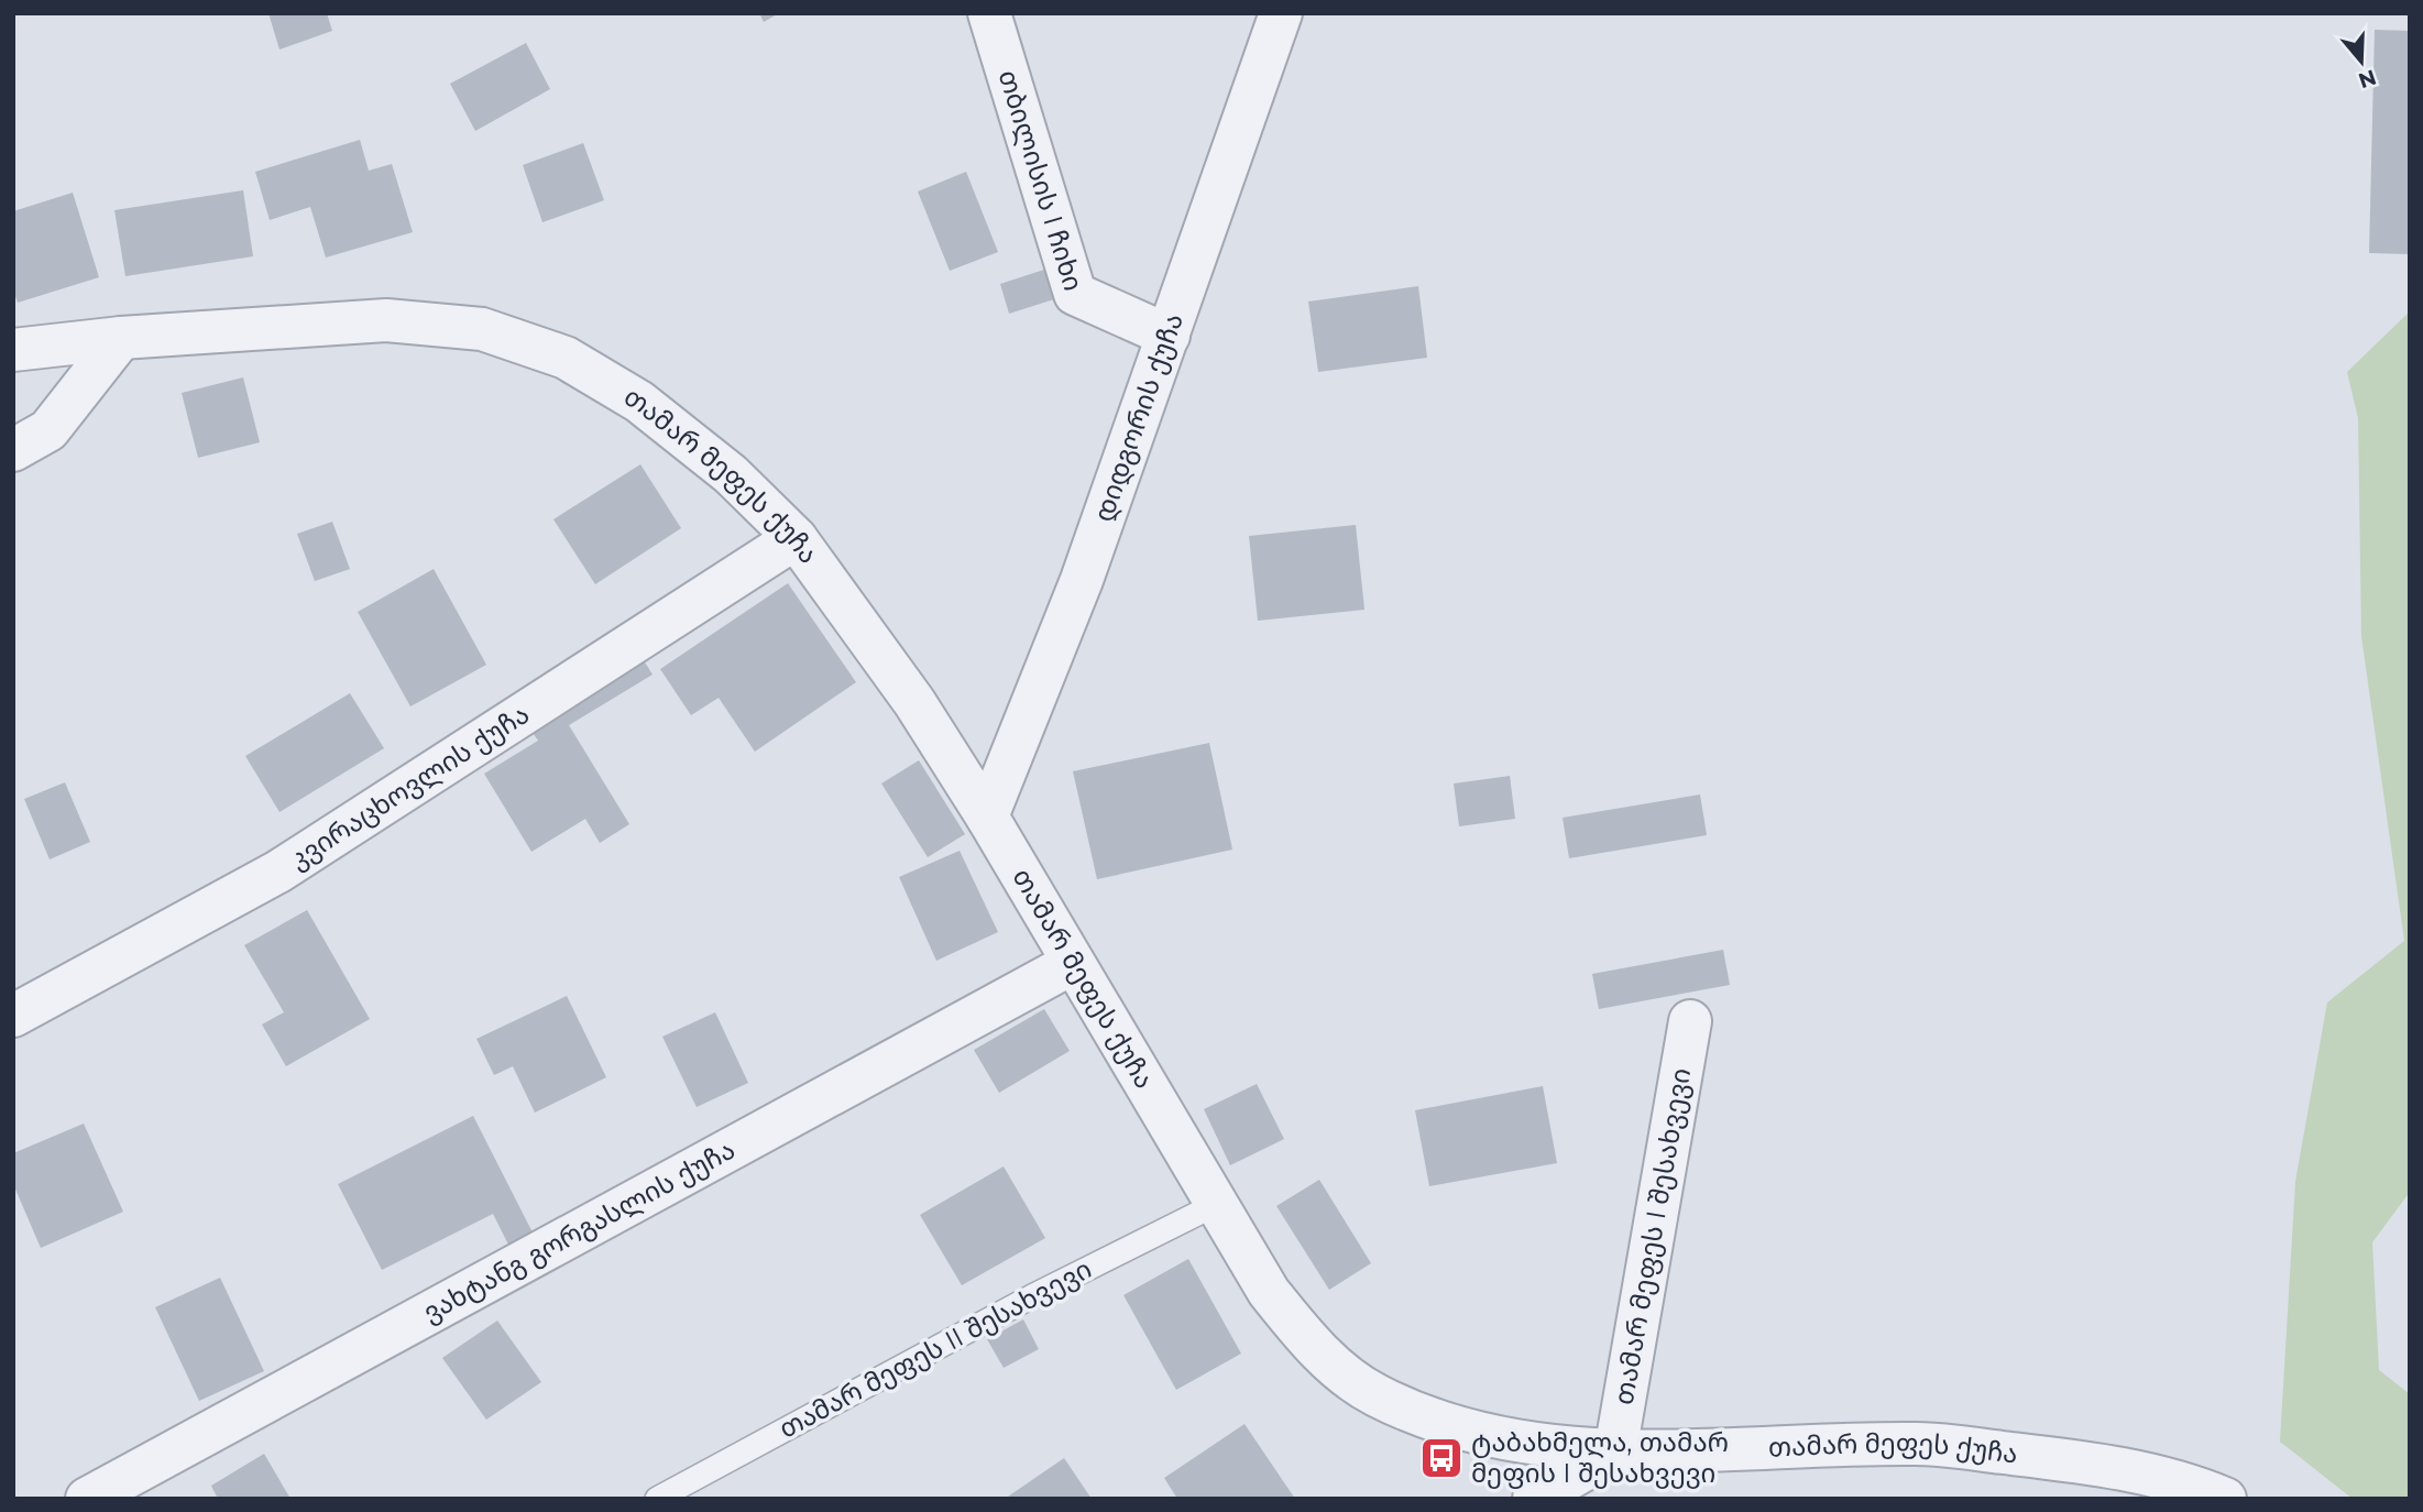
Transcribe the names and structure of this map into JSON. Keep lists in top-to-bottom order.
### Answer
{
  "streets": {
    "street": [
      "თბილისის I ჩიხი",
      "დიდგორის ქუჩა",
      "თამარ მეფეს ქუჩა",
      "კვირაცხოვლის ქუჩა",
      "ვახტანგ გორგასლის ქუჩა",
      "თამარ მეფეს I შესახვევი"
    ],
    "lane": ["თამარ მეფეს II შესახვევი"]
  },
  "crossings": [
    ["თბილისის I ჩიხი", "დიდგორის ქუჩა"],
    ["დიდგორის ქუჩა", "თამარ მეფეს ქუჩა"],
    ["თამარ მეფეს ქუჩა", "კვირაცხოვლის ქუჩა"],
    ["თამარ მეფეს ქუჩა", "ვახტანგ გორგასლის ქუჩა"],
    ["თამარ მეფეს ქუჩა", "თამარ მეფეს I შესახვევი"],
    ["თამარ მეფეს ქუჩა", "თამარ მეფეს II შესახვევი"]
  ],
  "places": {
    "bus stop": ["ტაბახმელა, თამარ მეფის I შესახვევი"]
  },
  "north": "bottom"
}
